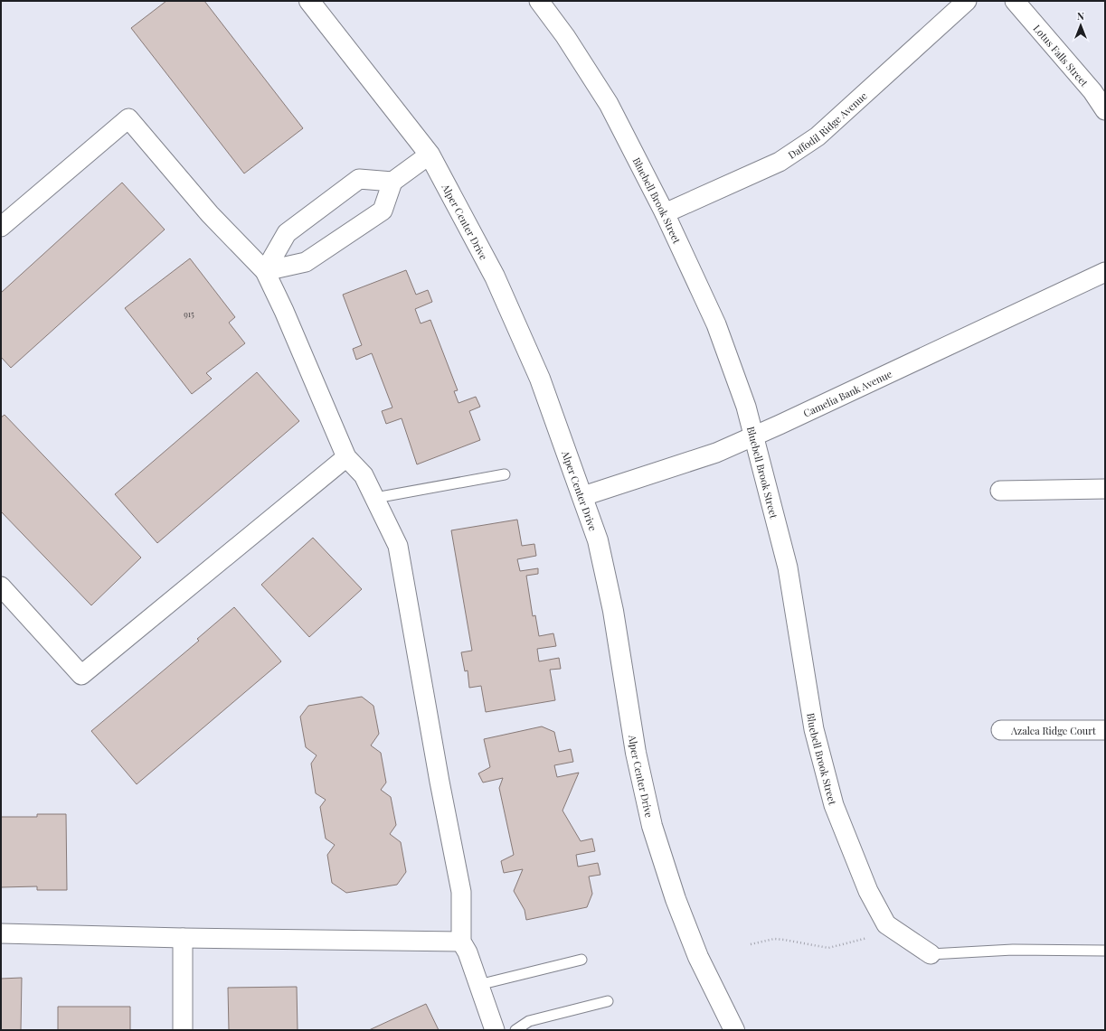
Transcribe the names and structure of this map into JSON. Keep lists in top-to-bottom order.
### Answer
{
  "streets": {
    "street": [
      "Lotus Falls Street",
      "Daffodil Ridge Avenue",
      "Bluebell Brook Street",
      "Alper Center Drive",
      "Camelia Bank Avenue",
      "Azalea Ridge Court"
    ]
  },
  "crossings": [
    ["Daffodil Ridge Avenue", "Bluebell Brook Street"],
    ["Bluebell Brook Street", "Camelia Bank Avenue"],
    ["Alper Center Drive", "Camelia Bank Avenue"]
  ],
  "house_numbers": ["915"],
  "north": "top"
}
